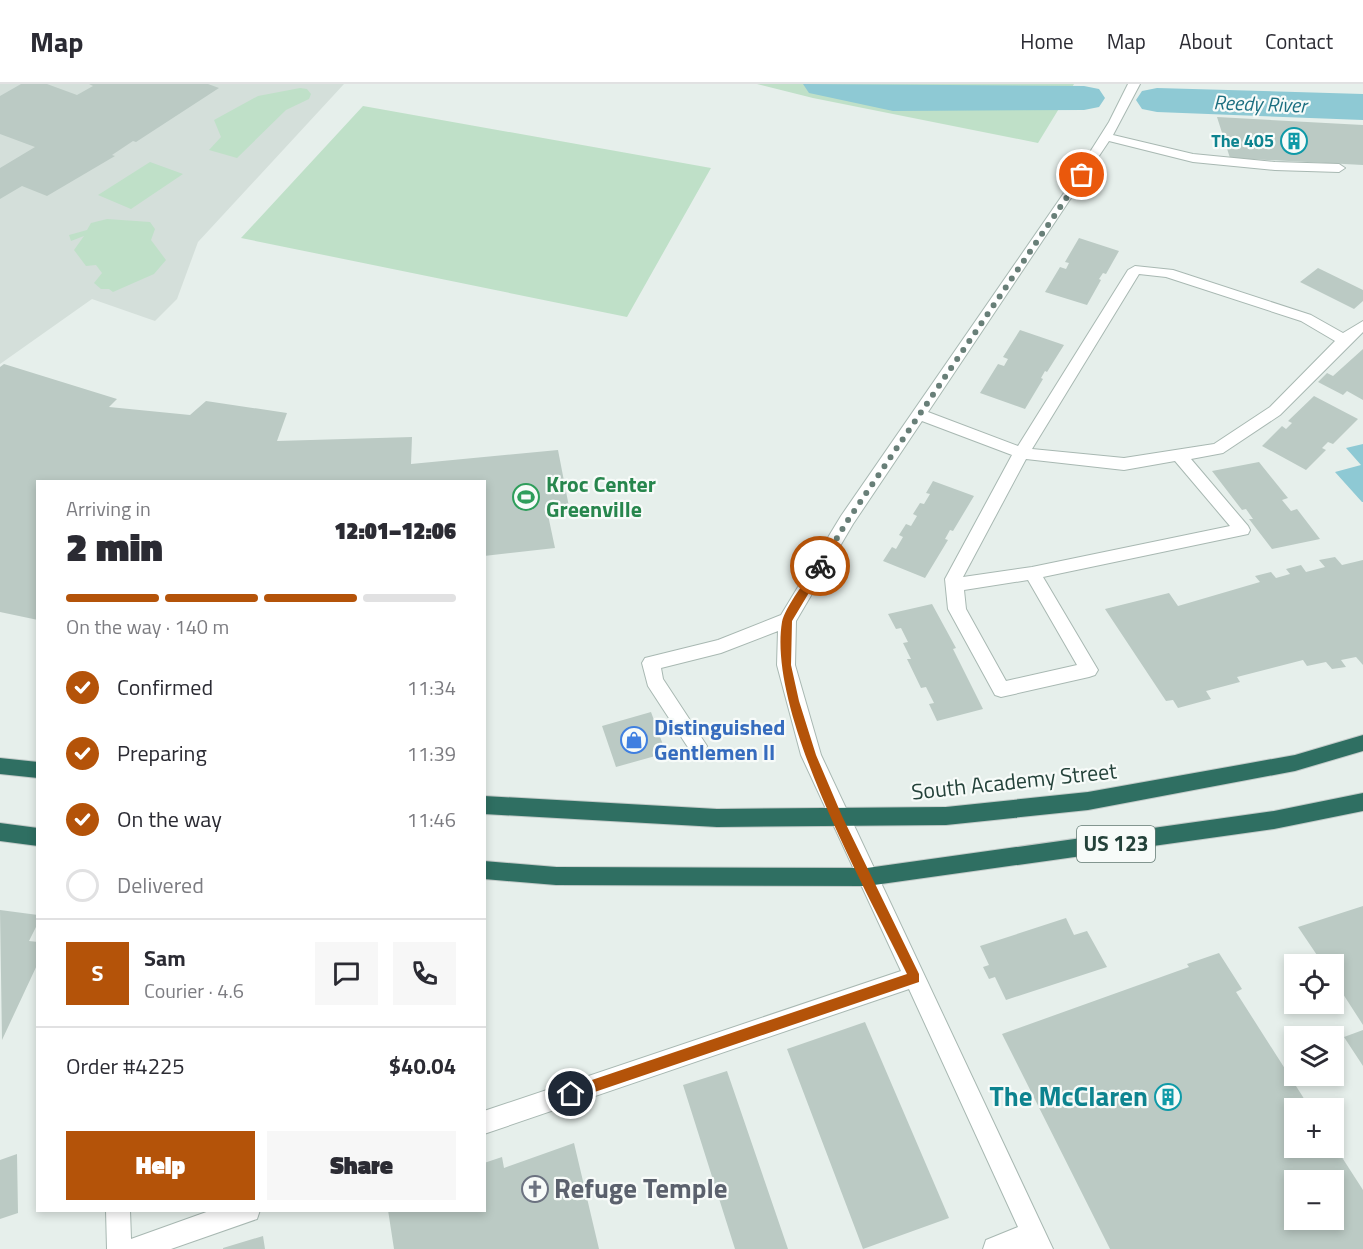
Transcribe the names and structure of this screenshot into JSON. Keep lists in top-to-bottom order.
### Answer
{
  "streets": {
    "highway": ["South Academy Street", "US 123"]
  },
  "water": ["Reedy River"],
  "places": {
    "building": ["The 405", "The McClaren"],
    "sports": ["Kroc Center Greenville"],
    "shop": ["Distinguished Gentlemen II"],
    "church": ["Refuge Temple"]
  },
  "page": {
    "header": "Map",
    "nav": [
      "Home",
      "Map",
      "About",
      "Contact"
    ],
    "heading": ["2 min", "Arriving in", "12:01–12:06"],
    "panel": [
      "Sam",
      "Courier · 4.6",
      "Order #4225",
      "$40.04"
    ],
    "bar": "On the way · 140 m",
    "list": [
      ["Confirmed", "11:34"],
      ["Preparing", "11:39"],
      ["On the way", "11:46"],
      "Delivered"
    ],
    "round": "S",
    "map_buttons": ["+", "−"],
    "buttons": ["Help", "Share"]
  }
}
